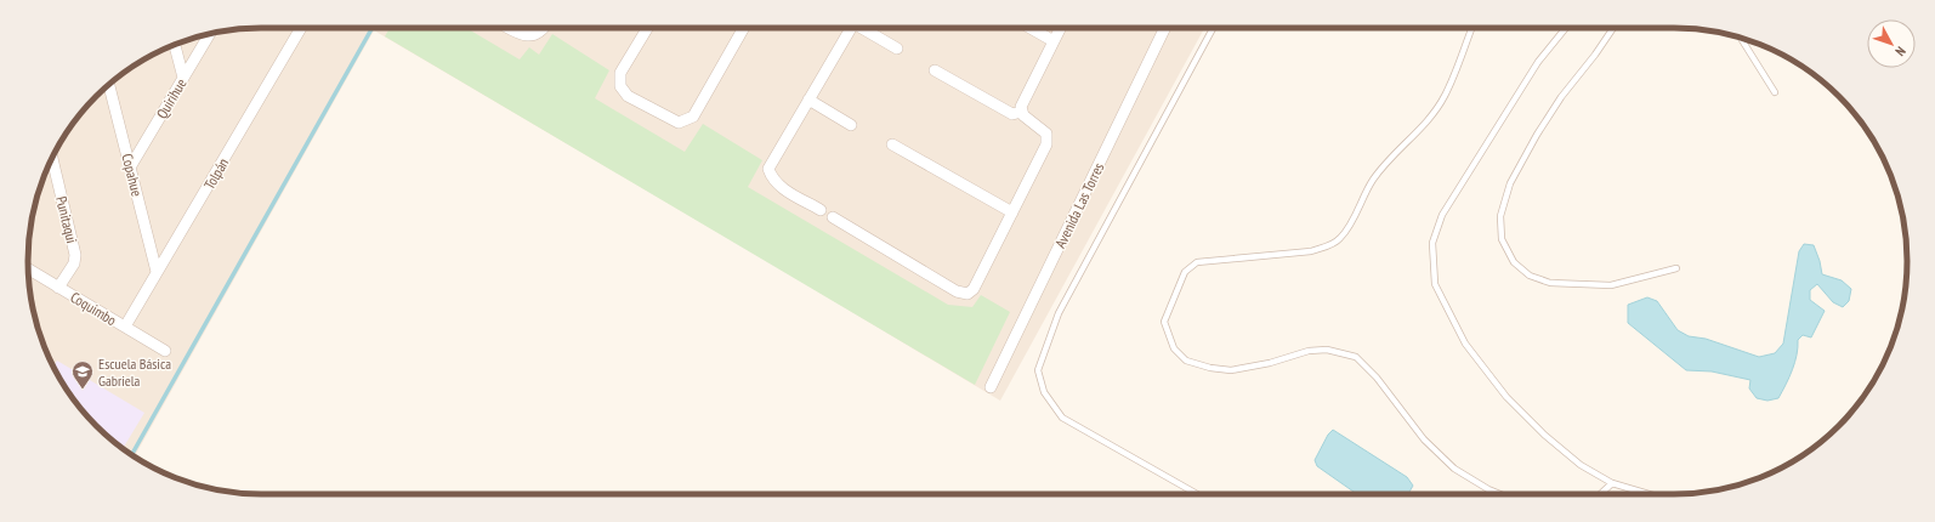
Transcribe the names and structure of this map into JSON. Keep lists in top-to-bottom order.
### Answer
{
  "streets": {
    "street": [
      "Quirihue",
      "Tolpán",
      "Copahue",
      "Avenida Las Torres",
      "Punitaqui",
      "Coquimbo"
    ]
  },
  "crossings": [
    ["Quirihue", "Copahue"],
    ["Tolpán", "Copahue"],
    ["Tolpán", "Coquimbo"],
    ["Punitaqui", "Coquimbo"]
  ],
  "places": {
    "school or university": ["Escuela Básica Gabriela"]
  },
  "north": "bottom right"
}
